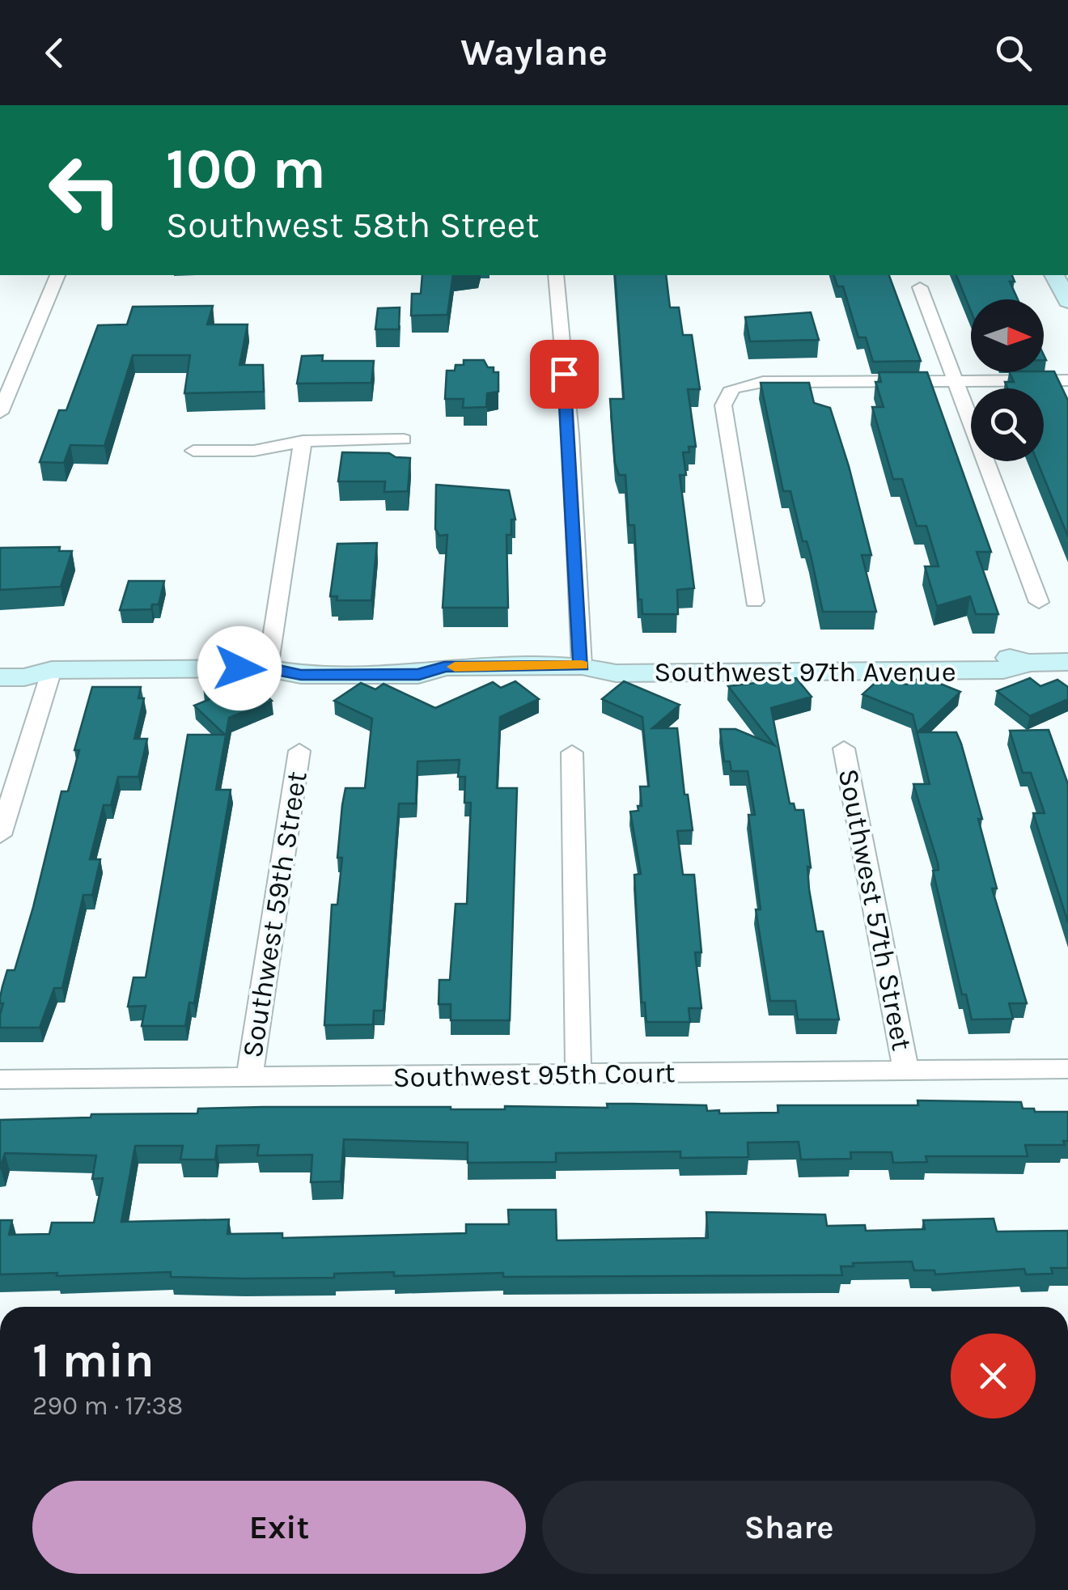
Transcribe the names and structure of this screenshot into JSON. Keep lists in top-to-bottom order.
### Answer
{
  "streets": {
    "street": [
      "Southwest 97th Avenue",
      "Southwest 57th Street",
      "Southwest 59th Street",
      "Southwest 95th Court"
    ]
  },
  "crossings": [
    ["Southwest 57th Street", "Southwest 95th Court"],
    ["Southwest 59th Street", "Southwest 95th Court"]
  ],
  "north": "right",
  "page": {
    "header": "Waylane",
    "turn": ["100 m", "Southwest 58th Street"],
    "heading": ["1 min", "290 m · 17:38"],
    "buttons": ["Exit", "Share"]
  }
}
